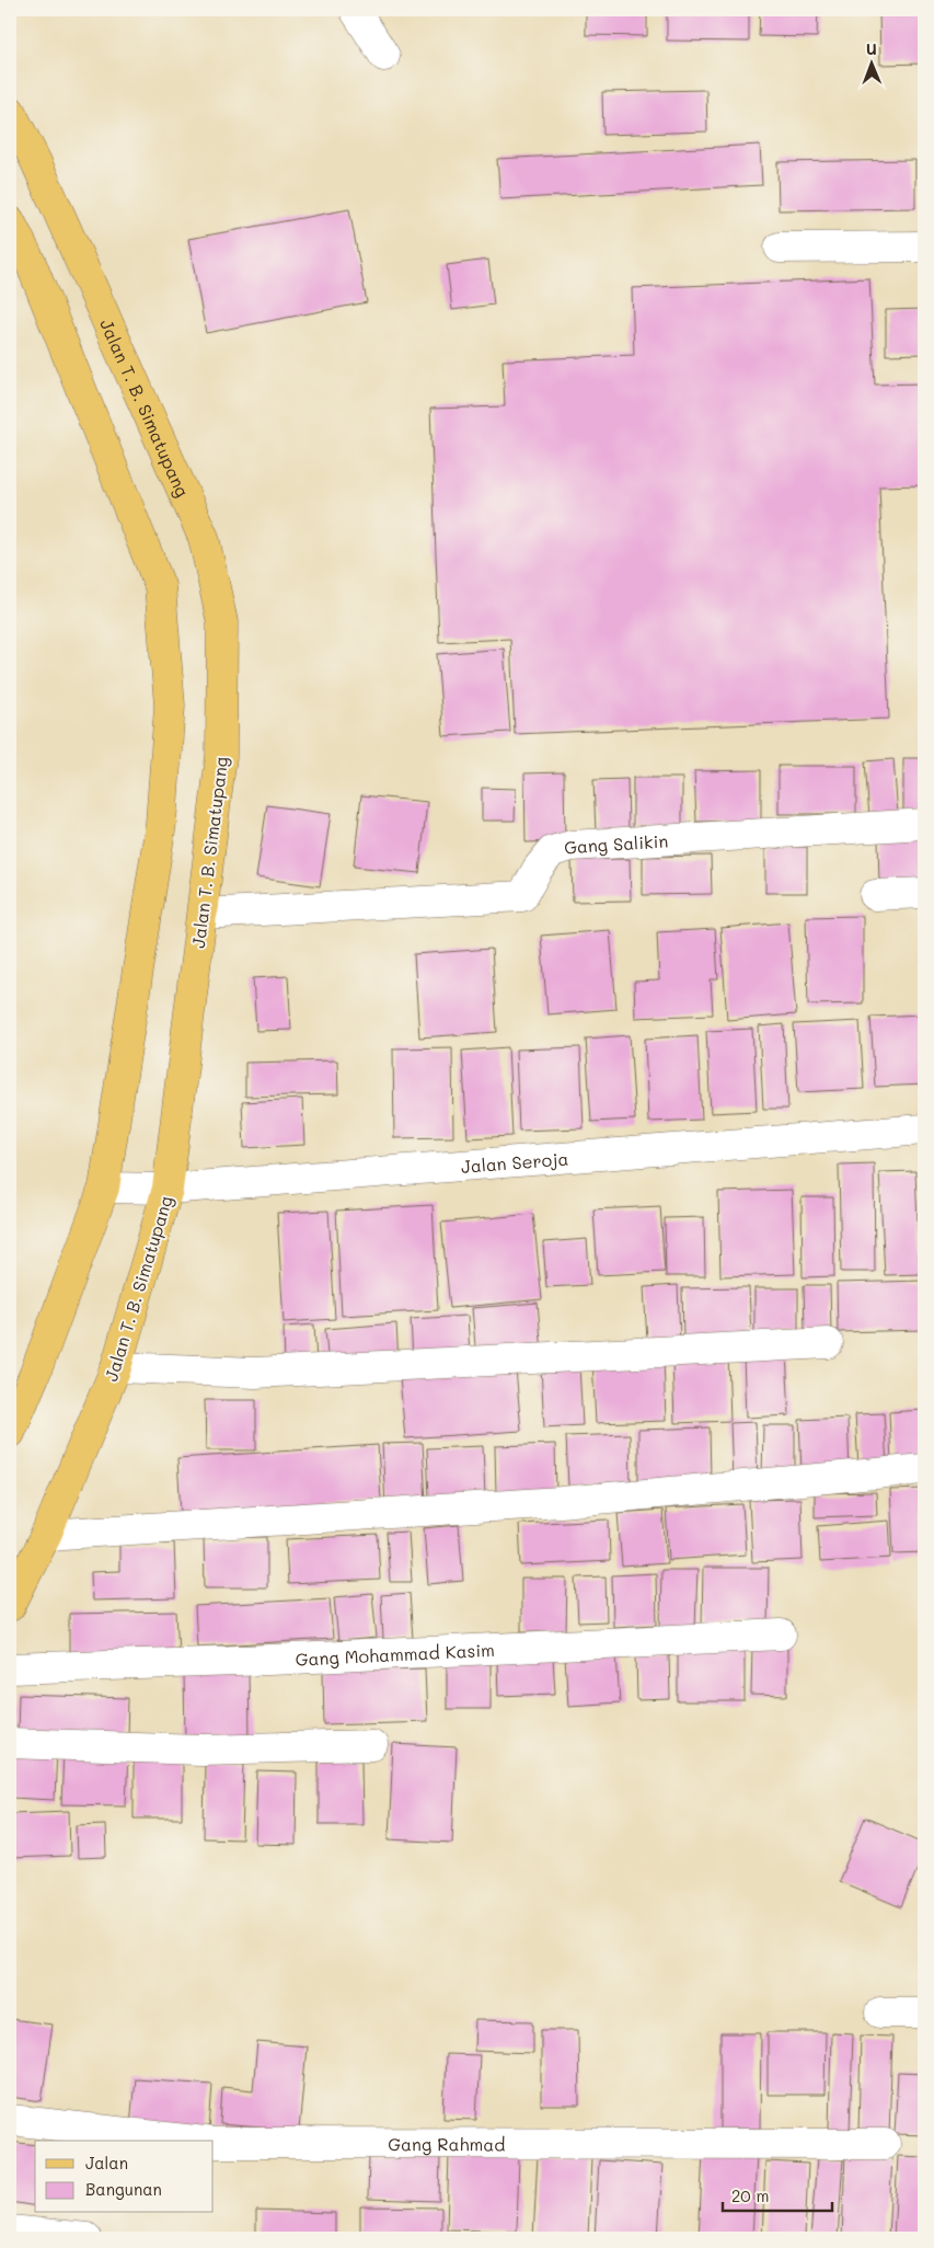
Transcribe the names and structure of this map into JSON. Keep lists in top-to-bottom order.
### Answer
{
  "streets": {
    "main road": ["Jalan T. B. Simatupang"],
    "street": [
      "Gang Salikin",
      "Jalan Seroja",
      "Gang Mohammad Kasim",
      "Gang Rahmad"
    ]
  },
  "crossings": [
    ["Jalan T. B. Simatupang", "Gang Salikin"],
    ["Jalan T. B. Simatupang", "Jalan Seroja"]
  ],
  "legend": ["Jalan", "Bangunan"],
  "scale_bar": "20 m",
  "north": "top"
}
